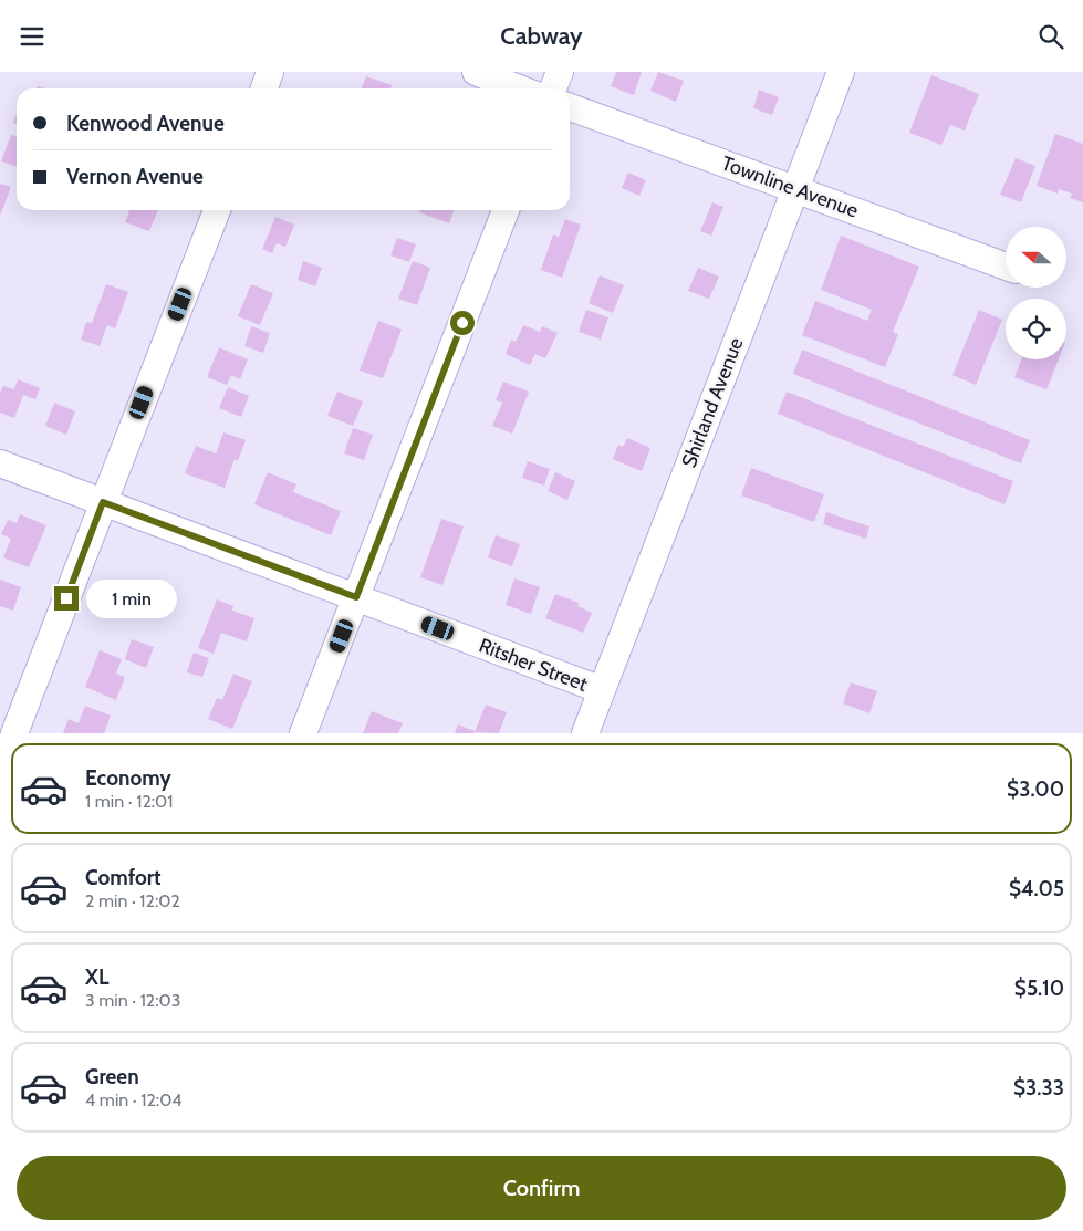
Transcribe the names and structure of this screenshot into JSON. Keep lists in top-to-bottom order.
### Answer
{
  "streets": {
    "street": ["Townline Avenue", "Shirland Avenue", "Ritsher Street"]
  },
  "crossings": [
    ["Townline Avenue", "Shirland Avenue"],
    ["Shirland Avenue", "Ritsher Street"]
  ],
  "north": "left",
  "page": {
    "header": "Cabway",
    "banner": ["Kenwood Avenue", "Vernon Avenue"],
    "bubble": "1 min",
    "list": [
      {
        "name": "Economy",
        "note": "1 min · 12:01",
        "value": "$3.00"
      },
      {
        "name": "Comfort",
        "note": "2 min · 12:02",
        "value": "$4.05"
      },
      {
        "name": "XL",
        "note": "3 min · 12:03",
        "value": "$5.10"
      },
      {
        "name": "Green",
        "note": "4 min · 12:04",
        "value": "$3.33"
      }
    ],
    "buttons": "Confirm"
  }
}
